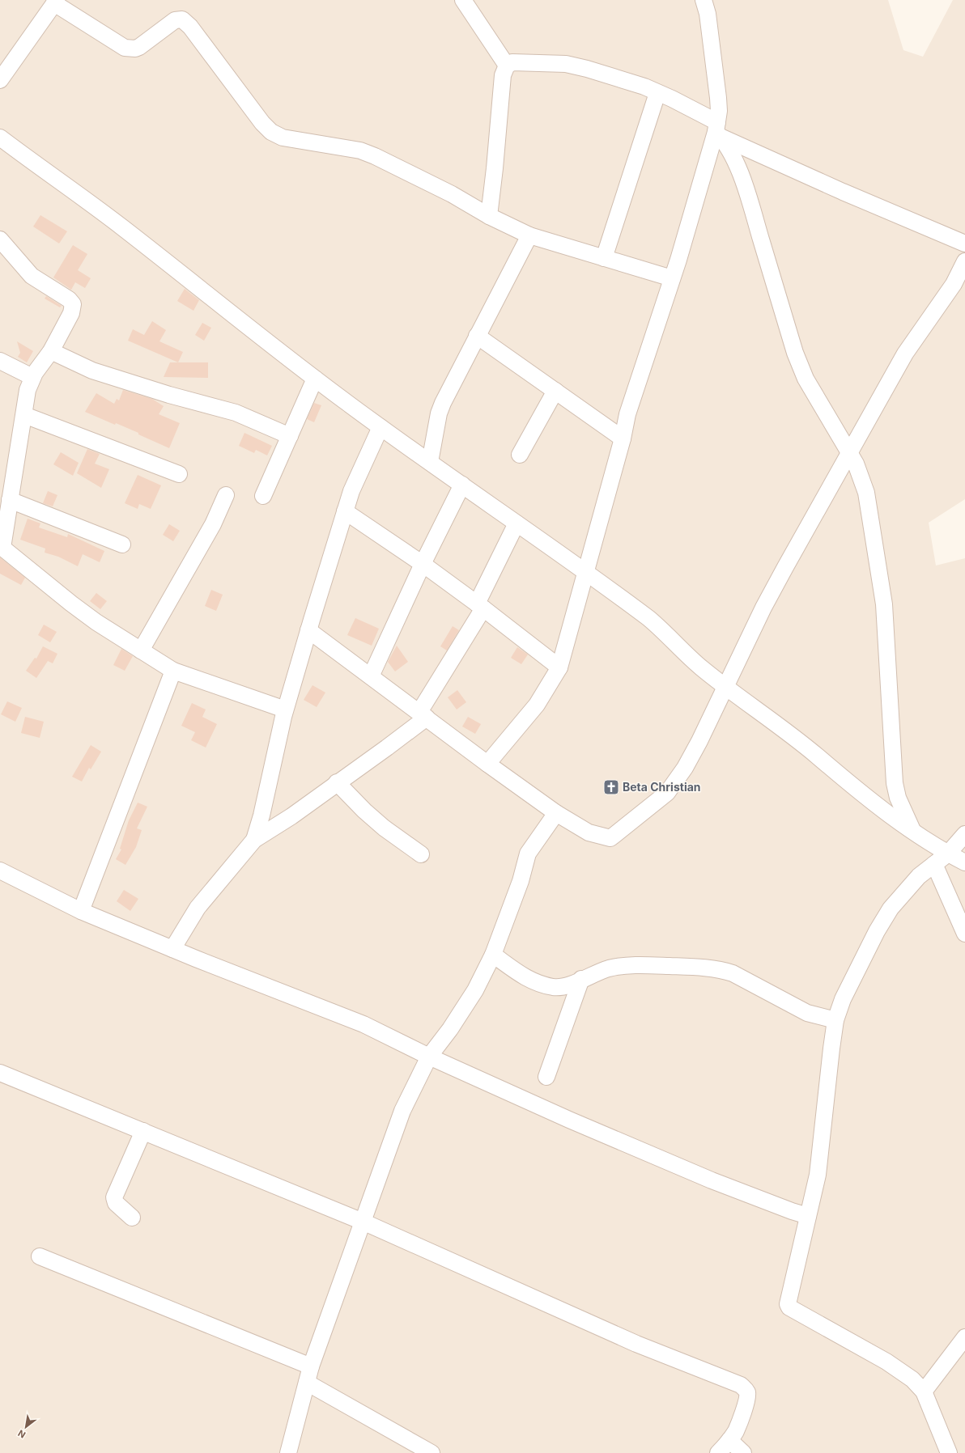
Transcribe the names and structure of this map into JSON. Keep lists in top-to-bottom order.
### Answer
{
  "places": {
    "church": ["Beta Christian"]
  },
  "north": "bottom left"
}
